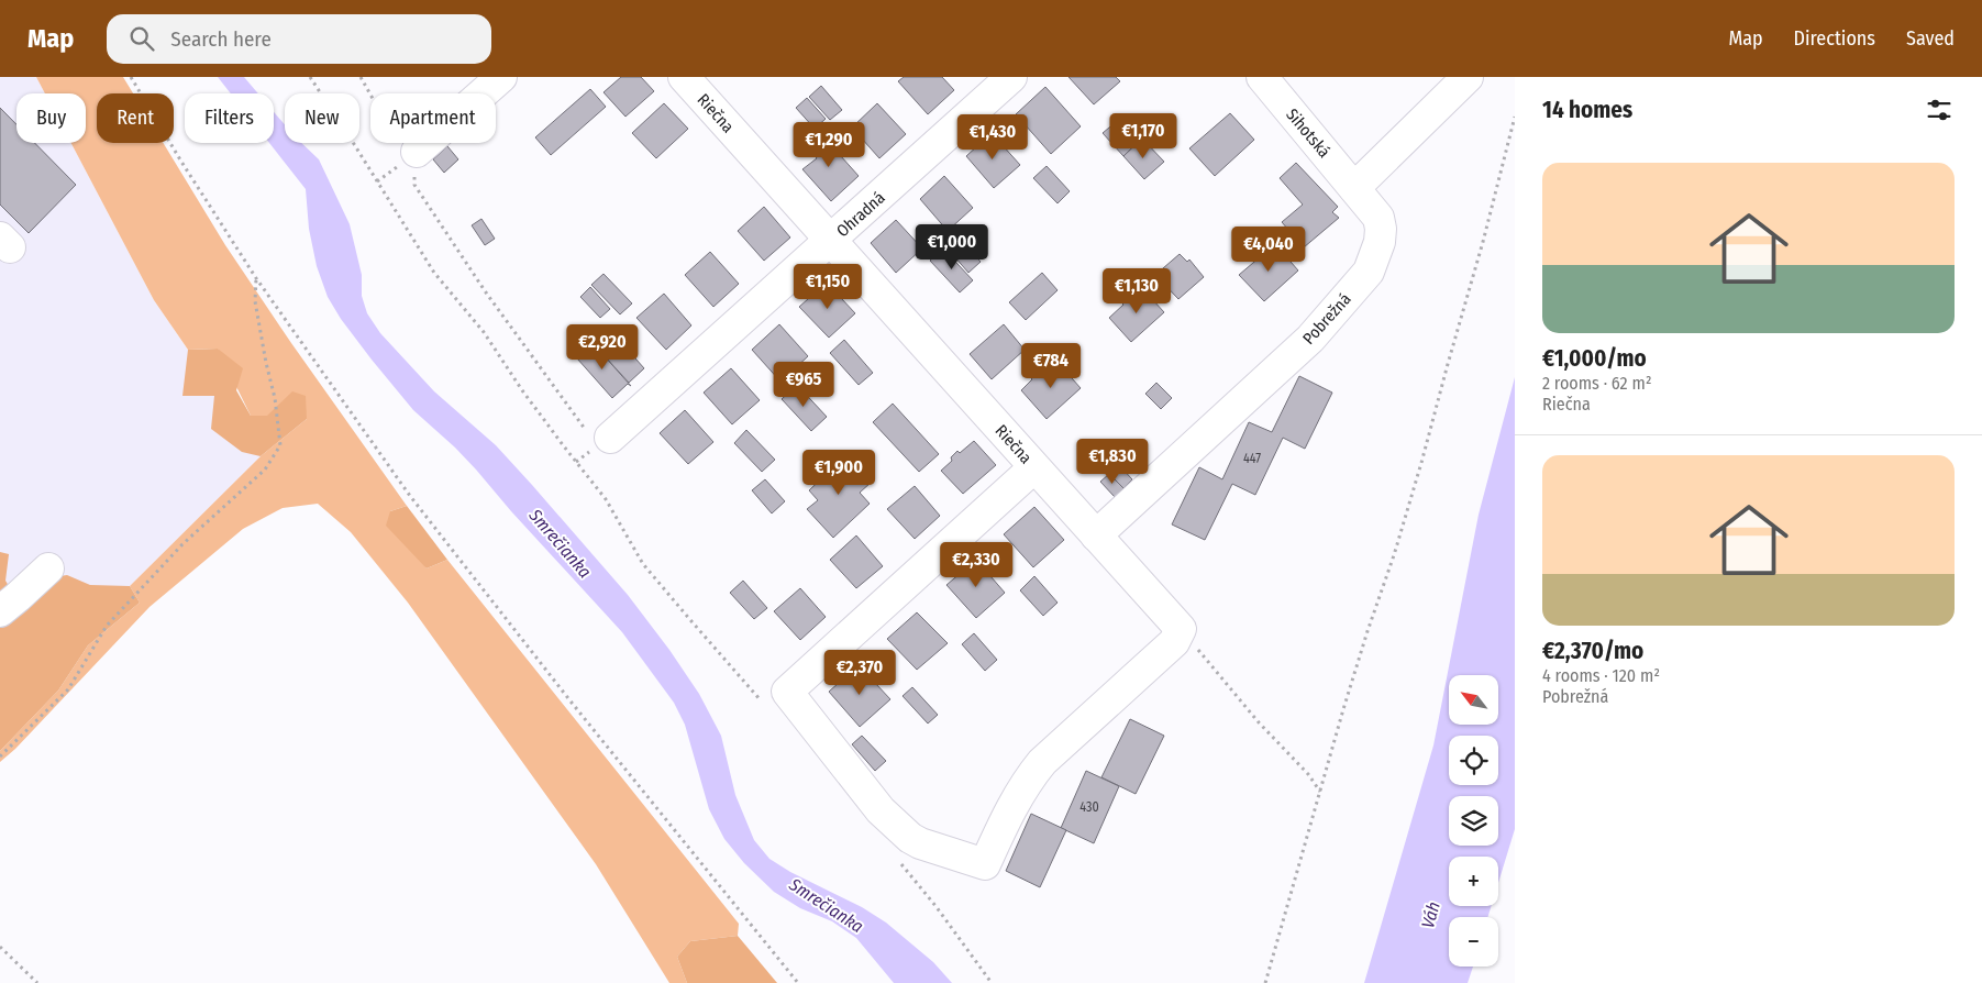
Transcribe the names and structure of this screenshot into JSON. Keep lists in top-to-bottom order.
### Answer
{
  "streets": {
    "street": [
      "Riečna",
      "Sihotská",
      "Ohradná",
      "Pobrežná"
    ]
  },
  "crossings": [
    ["Riečna", "Ohradná"],
    ["Riečna", "Pobrežná"],
    ["Sihotská", "Pobrežná"]
  ],
  "water": ["Smrečianka", "Váh"],
  "house_numbers": ["447", "430"],
  "north": "top left",
  "page": {
    "header": "Map",
    "search": "Search here",
    "nav": ["Map", "Directions", "Saved"],
    "heading": "14 homes",
    "chip": [
      "Buy",
      "Rent",
      "Filters",
      "New",
      "Apartment"
    ],
    "price": [
      "€1,170",
      "€1,430",
      "€1,290",
      "€1,000",
      "€4,040",
      "€1,150",
      "€1,130",
      "€2,920",
      "€784",
      "€965",
      "€1,830",
      "€1,900",
      "€2,330",
      "€2,370"
    ],
    "list": [
      {
        "name": "€1,000/mo",
        "note": "2 rooms · 62 m² · Riečna"
      },
      {
        "name": "€2,370/mo",
        "note": "4 rooms · 120 m² · Pobrežná"
      }
    ],
    "map_buttons": ["+", "−"]
  }
}
